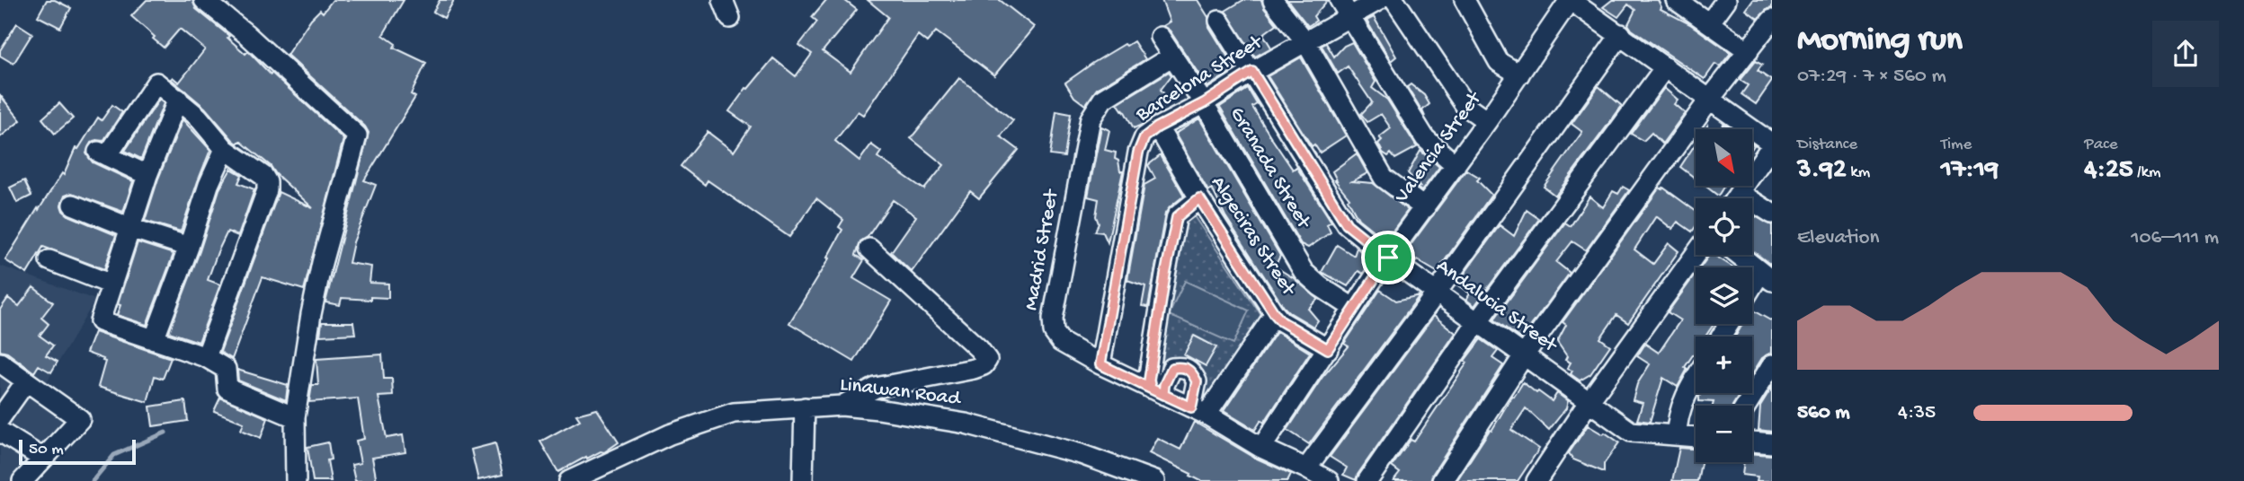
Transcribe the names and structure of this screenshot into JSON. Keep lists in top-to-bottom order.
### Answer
{
  "streets": {
    "street": [
      "Barcelona Street",
      "Valencia Street",
      "Granada Street",
      "Algeciras Street",
      "Madrid Street",
      "Andalucia Street",
      "Linawan Road"
    ]
  },
  "crossings": [
    ["Barcelona Street", "Granada Street"],
    ["Barcelona Street", "Algeciras Street"],
    ["Barcelona Street", "Madrid Street"],
    ["Barcelona Street", "Andalucia Street"],
    ["Valencia Street", "Granada Street"],
    ["Valencia Street", "Algeciras Street"],
    ["Valencia Street", "Madrid Street"],
    ["Valencia Street", "Andalucia Street"],
    ["Granada Street", "Madrid Street"]
  ],
  "scale_bar": "50 m",
  "north": "bottom right",
  "page": {
    "heading": ["Morning run", "07:29 · 7 × 560 m"],
    "stats": [
      ["Distance", "3.92 km"],
      ["Time", "17:19"],
      ["Pace", "4:25 /km"]
    ],
    "map_buttons": ["+", "−"],
    "chart": ["Elevation", "106–111 m"],
    "list": [
      {
        "name": "560 m",
        "note": "4:35"
      }
    ],
    "scale": "50 m"
  }
}
